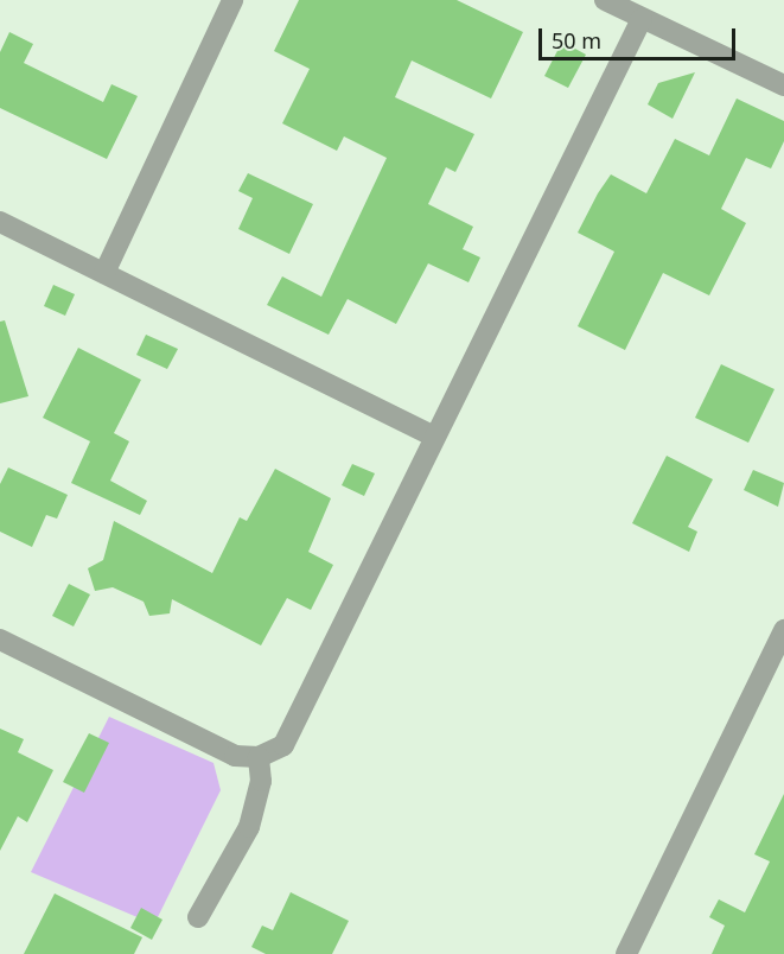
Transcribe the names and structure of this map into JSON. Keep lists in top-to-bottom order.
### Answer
{
  "scale_bar": "50 m"
}
